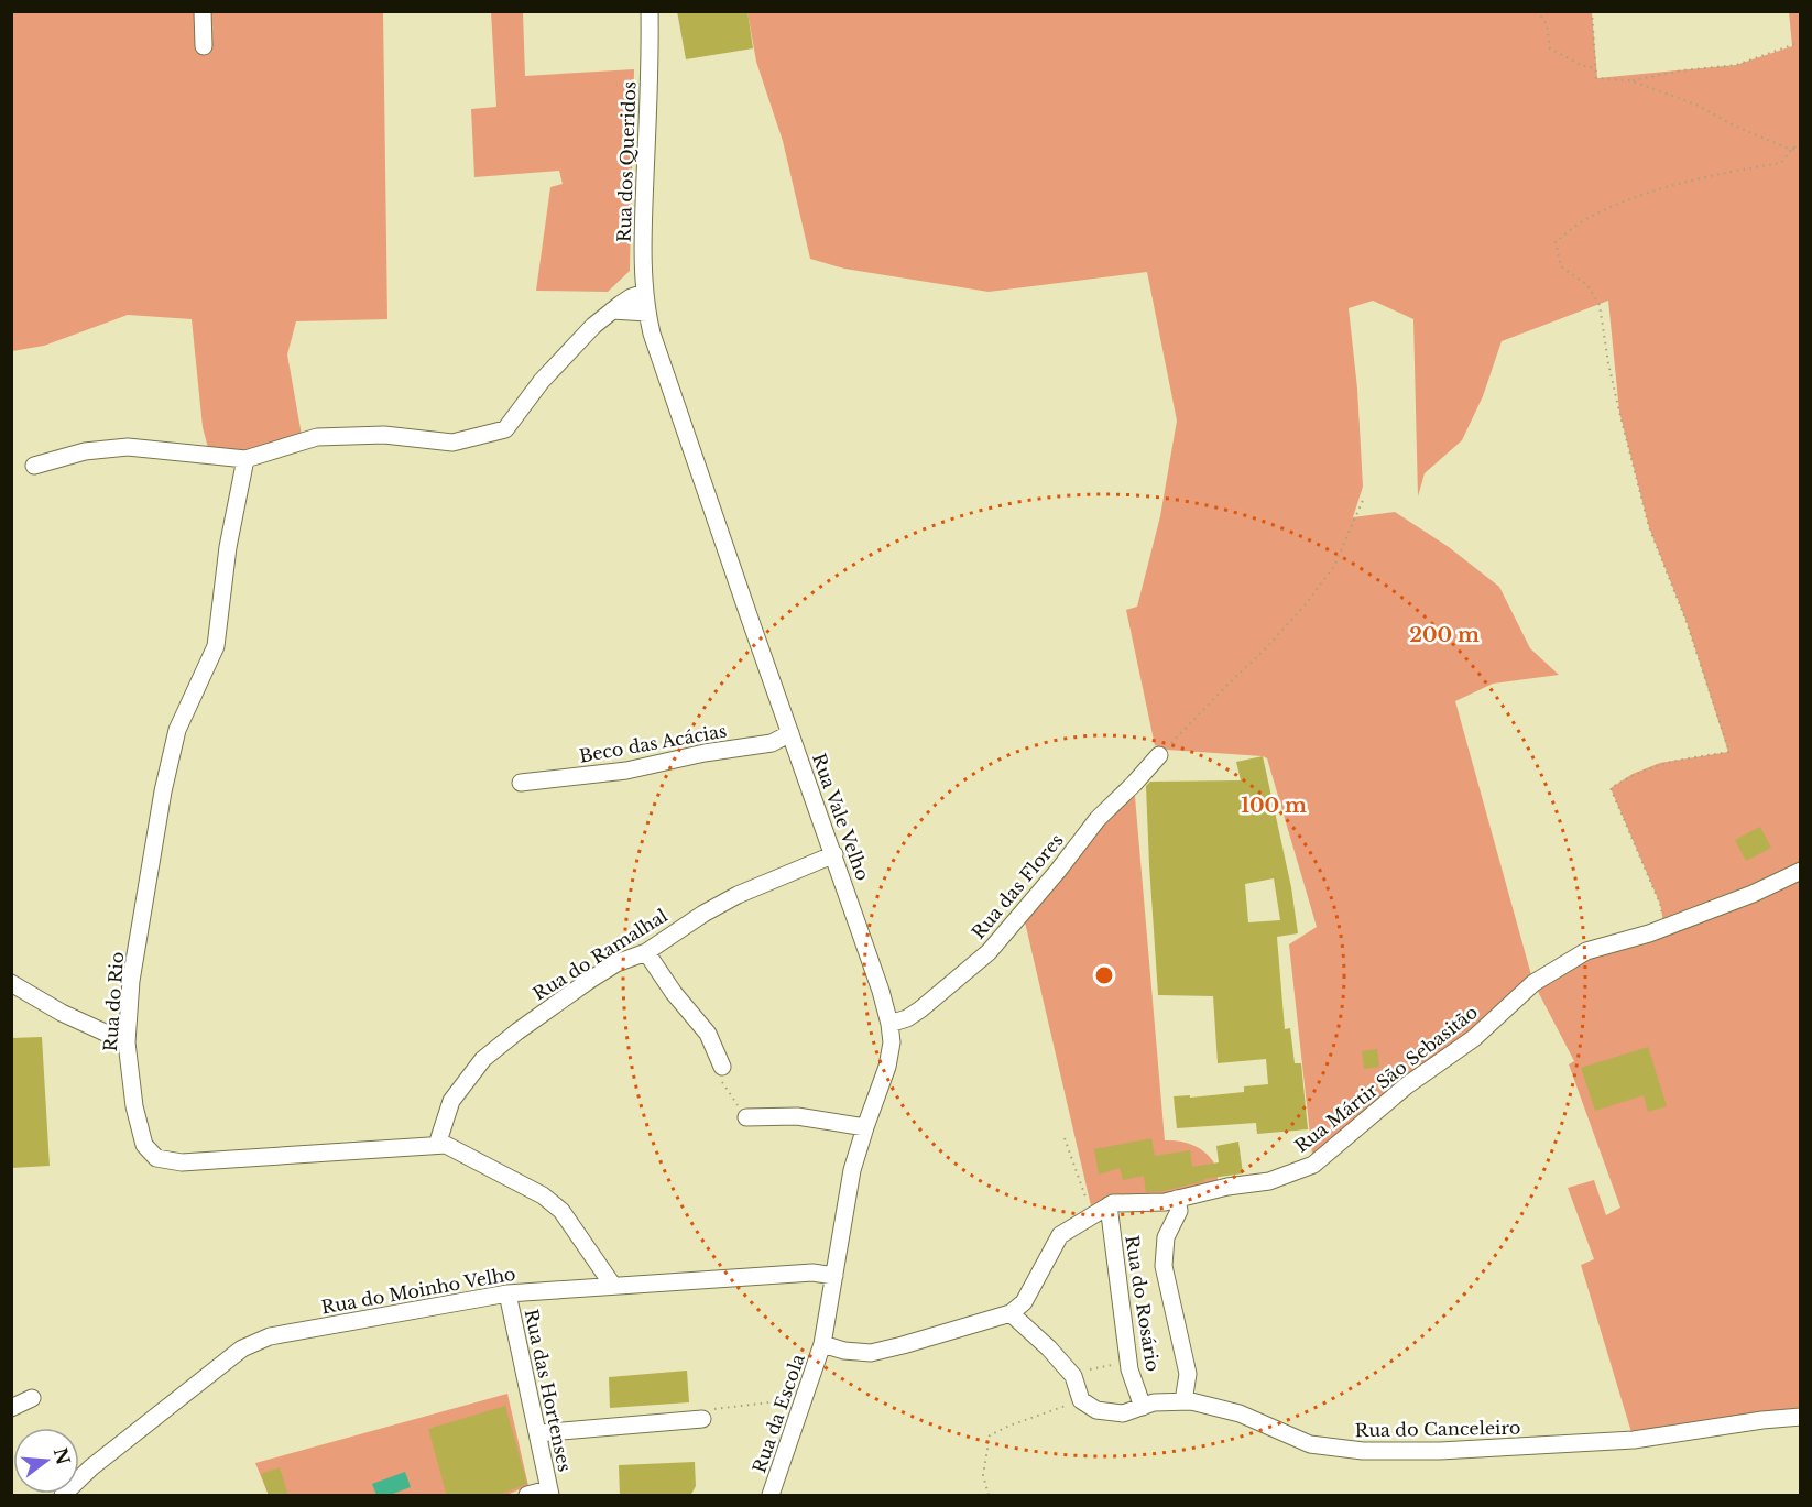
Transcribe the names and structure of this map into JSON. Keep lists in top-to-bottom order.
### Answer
{
  "streets": {
    "street": [
      "Rua dos Queridos",
      "Beco das Acácias",
      "Rua Vale Velho",
      "Rua das Flores",
      "Rua do Ramalhal",
      "Rua do Rio",
      "Rua Mártir São Sebasitão",
      "Rua do Moinho Velho",
      "Rua do Rosário",
      "Rua das Hortenses",
      "Rua da Escola",
      "Rua do Canceleiro"
    ]
  },
  "crossings": [
    ["Rua dos Queridos", "Rua Vale Velho"],
    ["Beco das Acácias", "Rua Vale Velho"],
    ["Rua Vale Velho", "Rua das Flores"],
    ["Rua Vale Velho", "Rua do Ramalhal"],
    ["Rua Vale Velho", "Rua do Moinho Velho"],
    ["Rua Vale Velho", "Rua da Escola"],
    ["Rua do Ramalhal", "Rua do Rio"],
    ["Rua do Rio", "Rua do Moinho Velho"],
    ["Rua Mártir São Sebasitão", "Rua do Rosário"],
    ["Rua do Moinho Velho", "Rua das Hortenses"],
    ["Rua do Rosário", "Rua do Canceleiro"]
  ],
  "north": "right",
  "rings": ["200 m", "100 m"]
}
